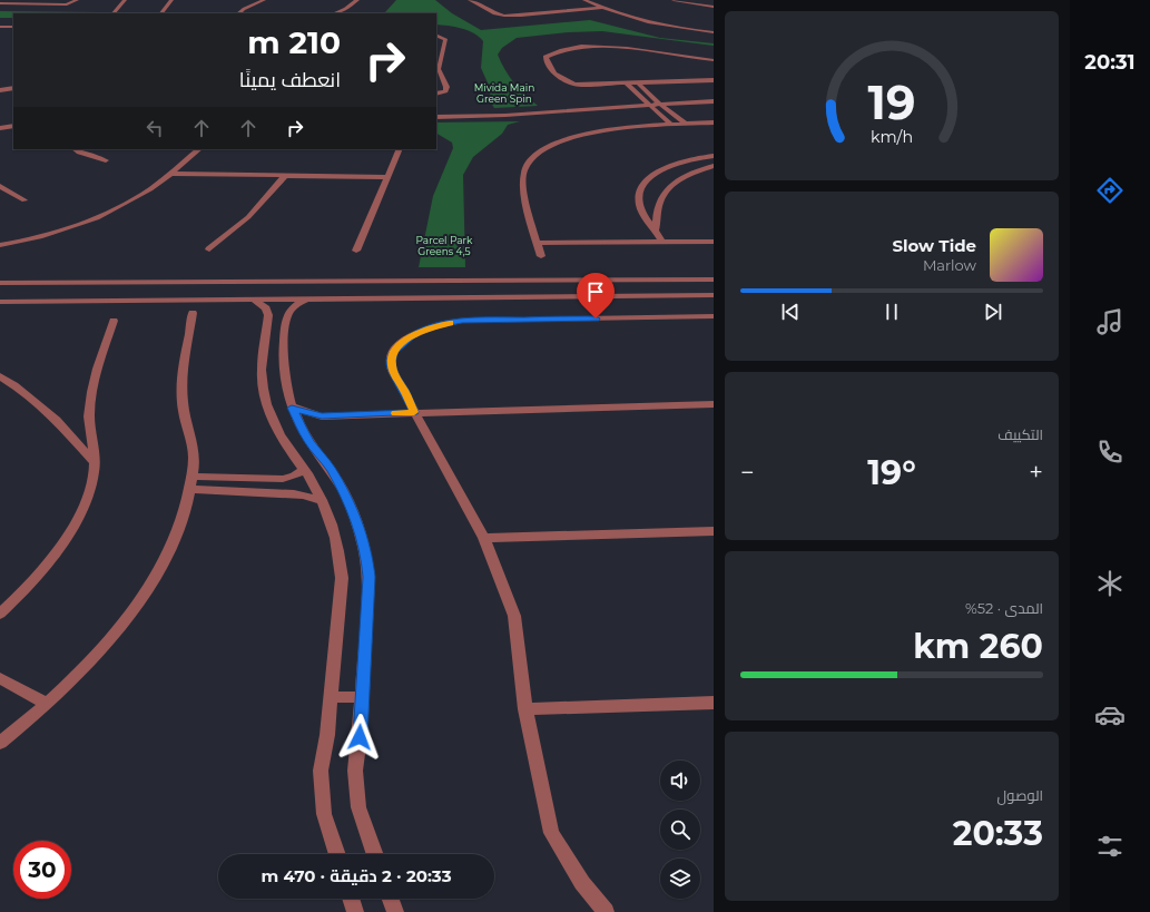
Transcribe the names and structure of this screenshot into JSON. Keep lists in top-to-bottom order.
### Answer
{
  "parks": ["Mivida Main Green Spin", "Parcel Park Greens 4,5"],
  "page": {
    "tabs": "20:31",
    "turn": ["210 m", "انعطف يمينًا"],
    "song": ["Slow Tide", "Marlow"],
    "tile": [
      "التكييف",
      ["المدى · 52%", "260 km"],
      ["الوصول", "20:33"]
    ],
    "heat": ["−", "19°", "+"],
    "limit": "30",
    "trip": "20:33 · 2 دقيقة · 470 m",
    "gauge": ["19", "km/h"]
  }
}
